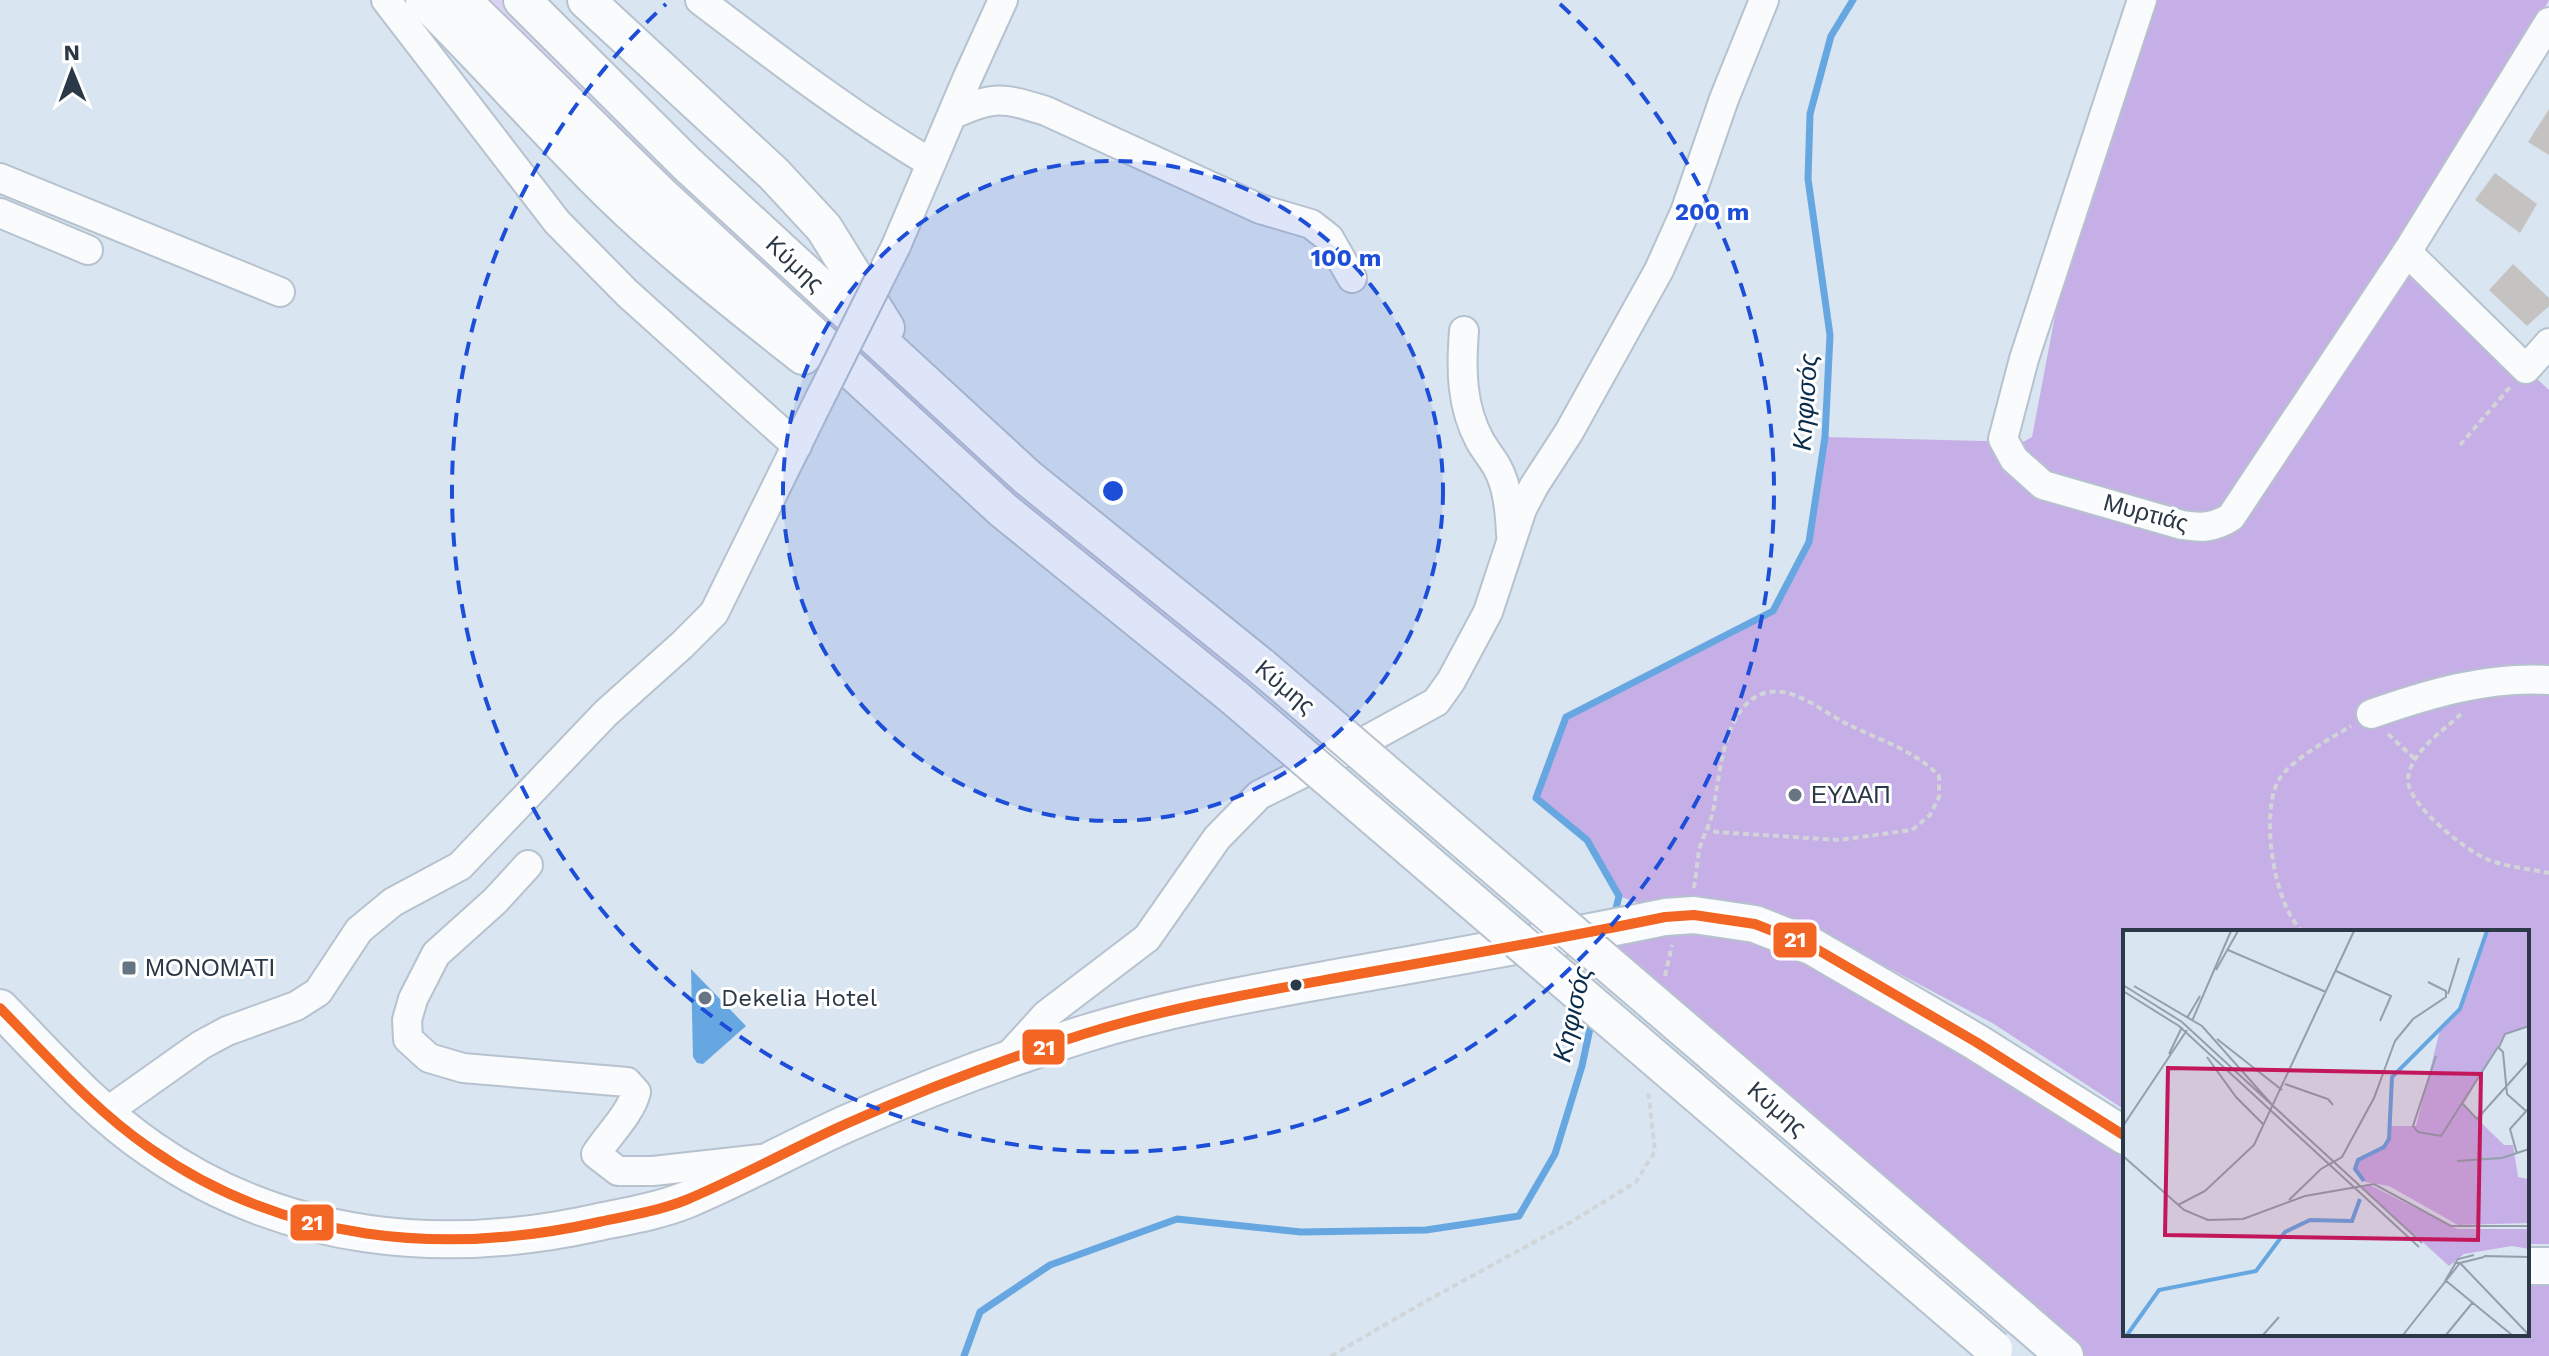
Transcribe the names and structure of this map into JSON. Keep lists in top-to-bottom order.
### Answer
{
  "streets": {
    "main road": ["Κύμης"],
    "street": ["Μυρτιάς"]
  },
  "water": ["Κηφισός"],
  "places": {
    "other": ["ΕΥΔΑΠ", "Dekelia Hotel"],
    "transit": ["ΜΟΝΟΜΑΤΙ"]
  },
  "lines": ["transit line 21"],
  "north": "top",
  "rings": ["200 m", "100 m"]
}
